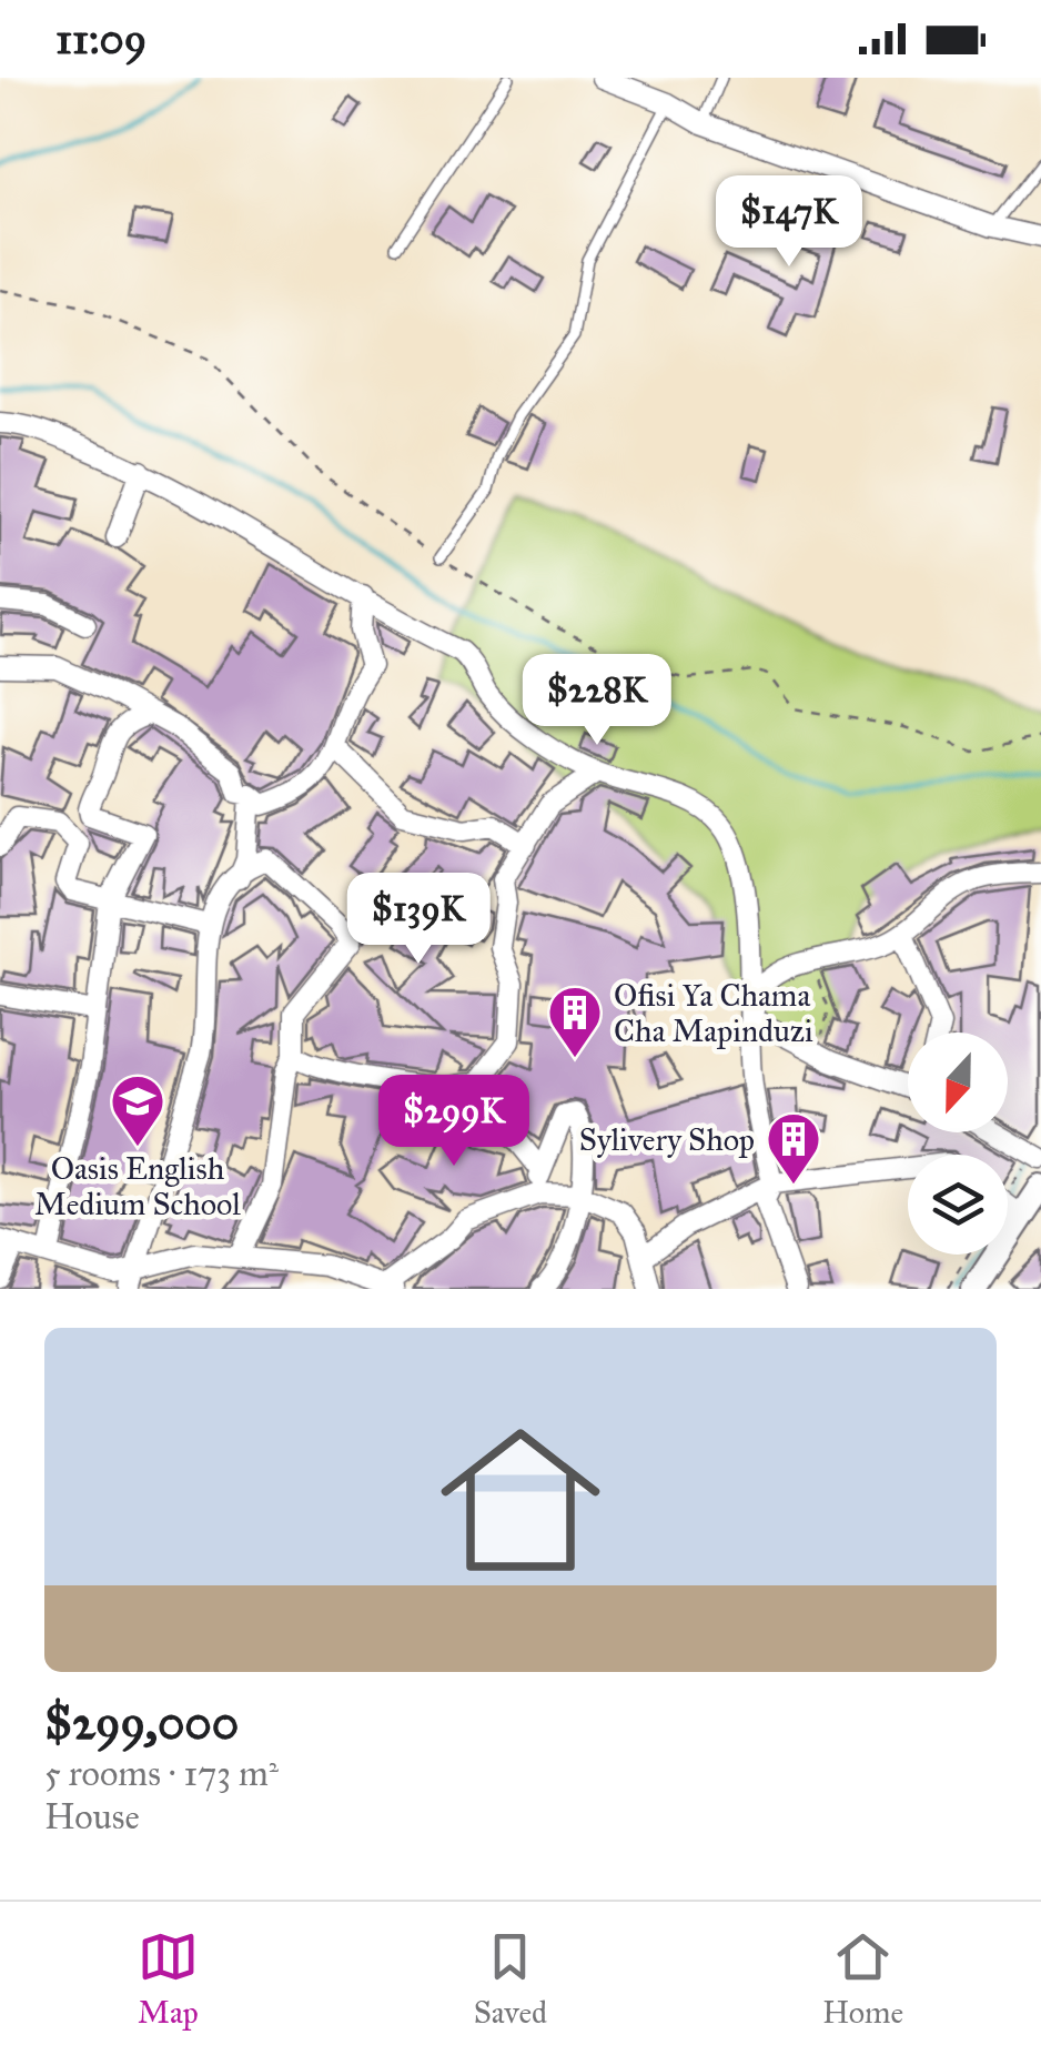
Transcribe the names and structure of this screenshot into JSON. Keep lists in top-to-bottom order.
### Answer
{
  "places": {
    "building": ["Ofisi Ya Chama Cha Mapinduzi", "Sylivery Shop"],
    "school or university": ["Oasis English Medium School"]
  },
  "north": "bottom",
  "page": {
    "status": "11:09",
    "price": [
      "$147K",
      "$228K",
      "$139K",
      "$299K"
    ],
    "list": [
      {
        "name": "$299,000",
        "note": "5 rooms · 173 m² · House"
      }
    ],
    "tabs": ["Map", "Saved", "Home"]
  }
}
